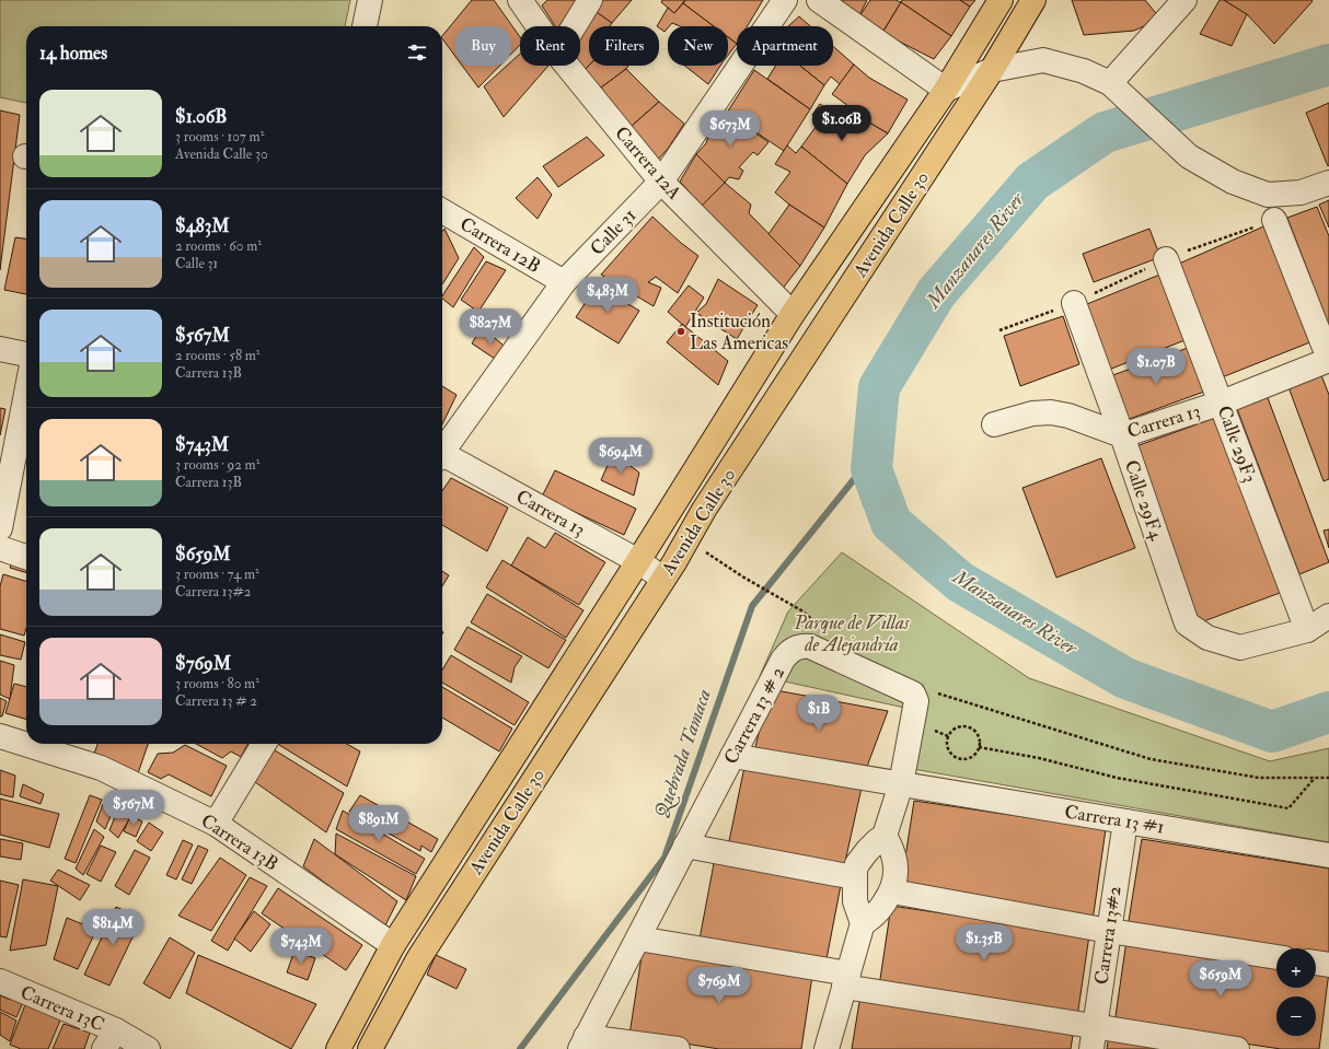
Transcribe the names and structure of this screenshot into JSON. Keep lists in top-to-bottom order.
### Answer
{
  "streets": {
    "main road": ["Avenida Calle 30"],
    "street": [
      "Carrera 12A",
      "Calle 31",
      "Carrera 12B",
      "Carrera 13",
      "Calle 29F3",
      "Calle 29F4",
      "Carrera 13 # 2",
      "Carrera 13 #1",
      "Carrera 13B",
      "Carrera 13#2",
      "Carrera 13C"
    ]
  },
  "crossings": [
    ["Carrera 12A", "Avenida Calle 30"],
    ["Carrera 12A", "Calle 31"],
    ["Avenida Calle 30", "Carrera 13"],
    ["Avenida Calle 30", "Carrera 13B"],
    ["Calle 31", "Carrera 12B"],
    ["Carrera 13", "Calle 29F3"],
    ["Carrera 13", "Calle 29F4"],
    ["Calle 29F3", "Calle 29F4"],
    ["Carrera 13 # 2", "Carrera 13 #1"],
    ["Carrera 13 #1", "Carrera 13#2"]
  ],
  "water": ["Manzanares River", "Quebrada Tamaca"],
  "parks": ["Parque de Villas de Alejandría"],
  "places": ["Institución Las Americas"],
  "page": {
    "chip": [
      "Buy",
      "Rent",
      "Filters",
      "New",
      "Apartment"
    ],
    "heading": "14 homes",
    "list": [
      {
        "name": "$1.06B",
        "note": "3 rooms · 107 m² · Avenida Calle 30"
      },
      {
        "name": "$483M",
        "note": "2 rooms · 60 m² · Calle 31"
      },
      {
        "name": "$567M",
        "note": "2 rooms · 58 m² · Carrera 13B"
      },
      {
        "name": "$743M",
        "note": "3 rooms · 92 m² · Carrera 13B"
      },
      {
        "name": "$659M",
        "note": "3 rooms · 74 m² · Carrera 13#2"
      },
      {
        "name": "$769M",
        "note": "3 rooms · 80 m² · Carrera 13 # 2"
      }
    ],
    "price": [
      "$1.06B",
      "$673M",
      "$483M",
      "$827M",
      "$1.07B",
      "$694M",
      "$1B",
      "$567M",
      "$891M",
      "$814M",
      "$1.35B",
      "$743M",
      "$659M",
      "$769M"
    ],
    "map_buttons": ["+", "−"]
  }
}
